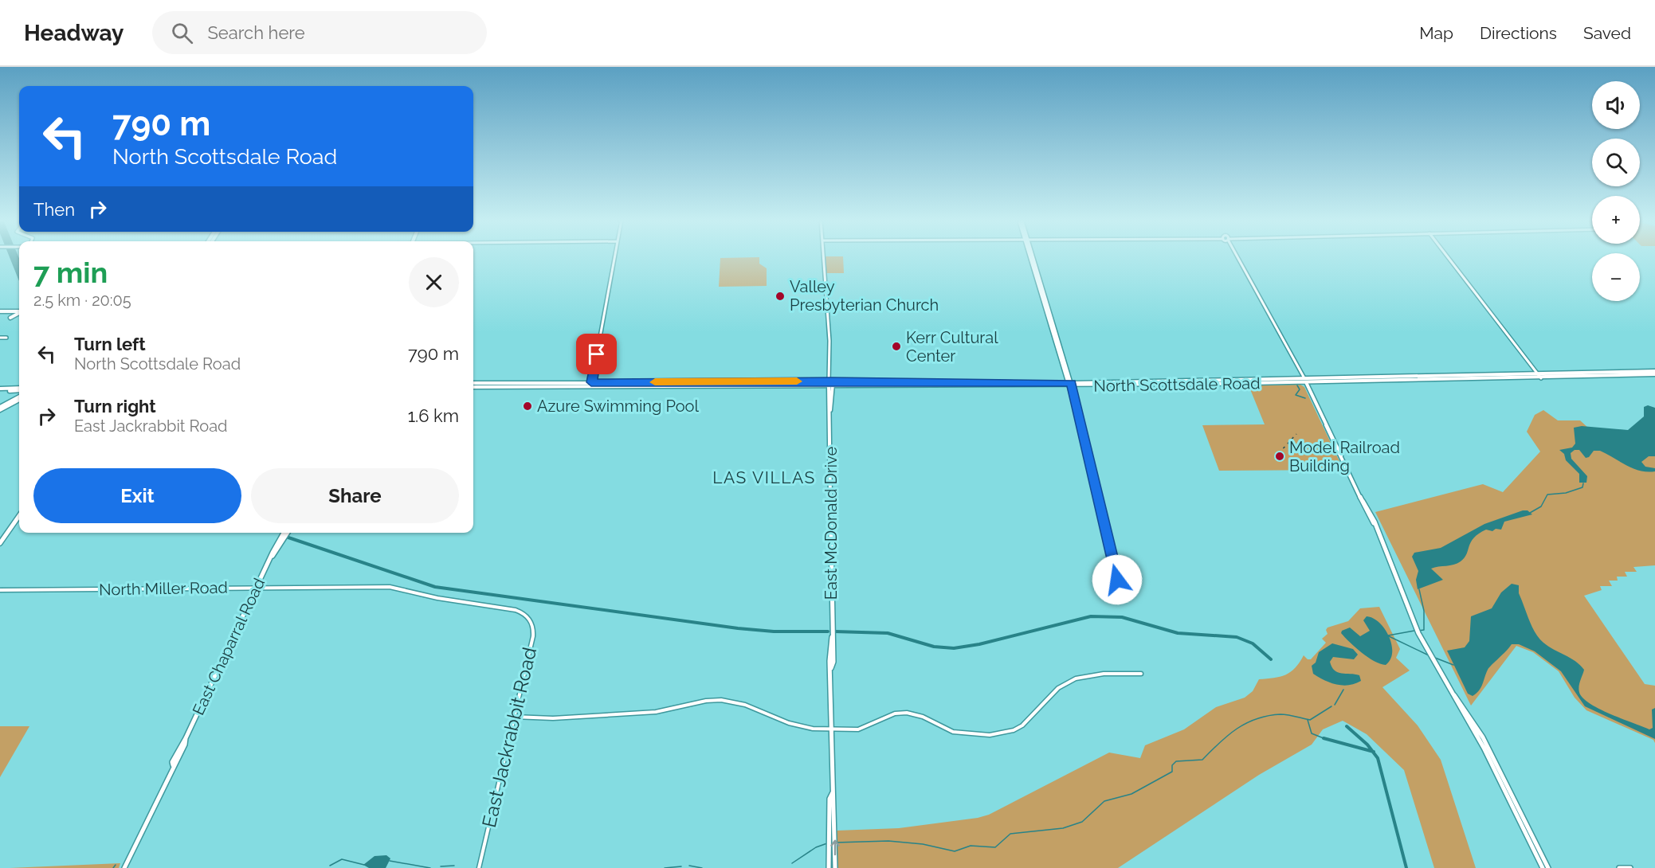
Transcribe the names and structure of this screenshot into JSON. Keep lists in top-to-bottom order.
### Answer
{
  "streets": {
    "main road": ["North Scottsdale Road", "East McDonald Drive", "East Chaparral Road"],
    "street": ["North Miller Road", "East Jackrabbit Road"]
  },
  "crossings": [
    ["North Scottsdale Road", "East McDonald Drive"],
    ["North Miller Road", "East Chaparral Road"],
    ["North Miller Road", "East Jackrabbit Road"]
  ],
  "districts": ["LAS VILLAS"],
  "places": [
    "Valley Presbyterian Church",
    "Kerr Cultural Center",
    "Azure Swimming Pool",
    "Model Railroad Building"
  ],
  "page": {
    "header": "Headway",
    "search": "Search here",
    "nav": ["Map", "Directions", "Saved"],
    "map_buttons": ["+", "−"],
    "turn": ["790 m", "North Scottsdale Road"],
    "then": "Then",
    "heading": ["7 min", "2.5 km · 20:05"],
    "list": [
      {
        "name": "Turn left",
        "note": "North Scottsdale Road",
        "value": "790 m"
      },
      {
        "name": "Turn right",
        "note": "East Jackrabbit Road",
        "value": "1.6 km"
      }
    ],
    "buttons": ["Exit", "Share"]
  }
}
